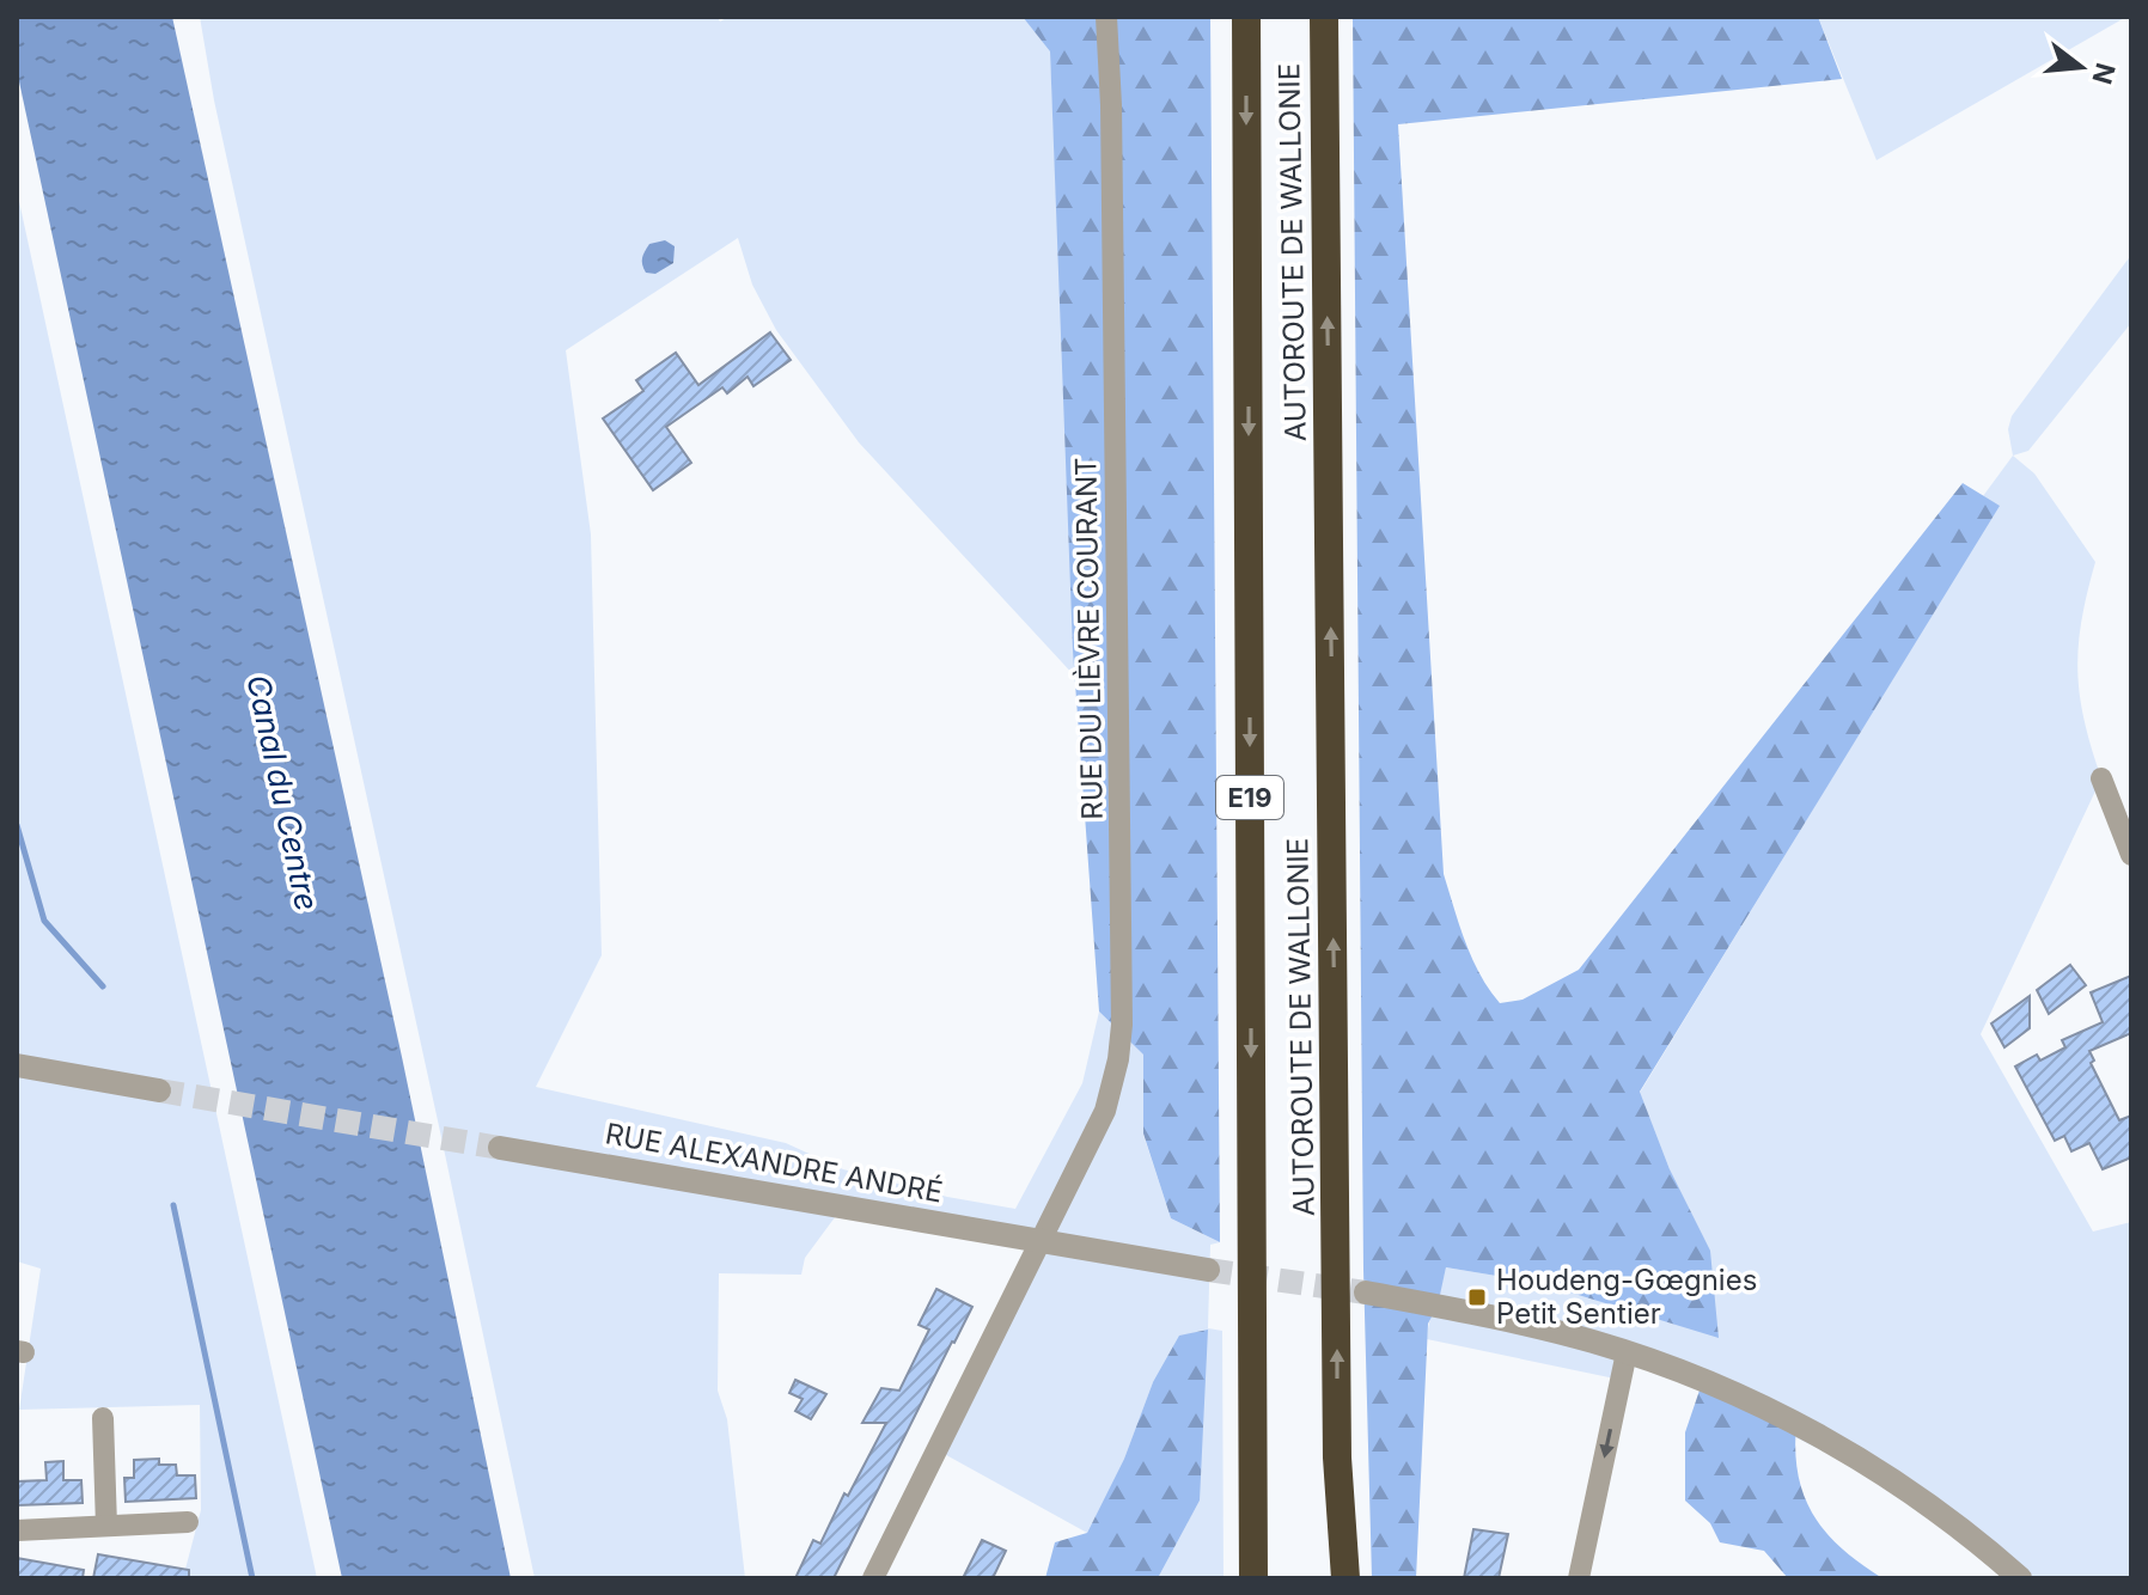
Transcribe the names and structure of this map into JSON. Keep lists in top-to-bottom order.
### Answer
{
  "streets": {
    "highway": ["AUTOROUTE DE WALLONIE", "E19"],
    "street": ["RUE DU LIÈVRE COURANT", "RUE ALEXANDRE ANDRÉ"]
  },
  "crossings": [
    ["RUE DU LIÈVRE COURANT", "RUE ALEXANDRE ANDRÉ"]
  ],
  "water": ["Canal du Centre"],
  "places": {
    "transit": ["Houdeng-Gœgnies Petit Sentier"]
  },
  "north": "right"
}
